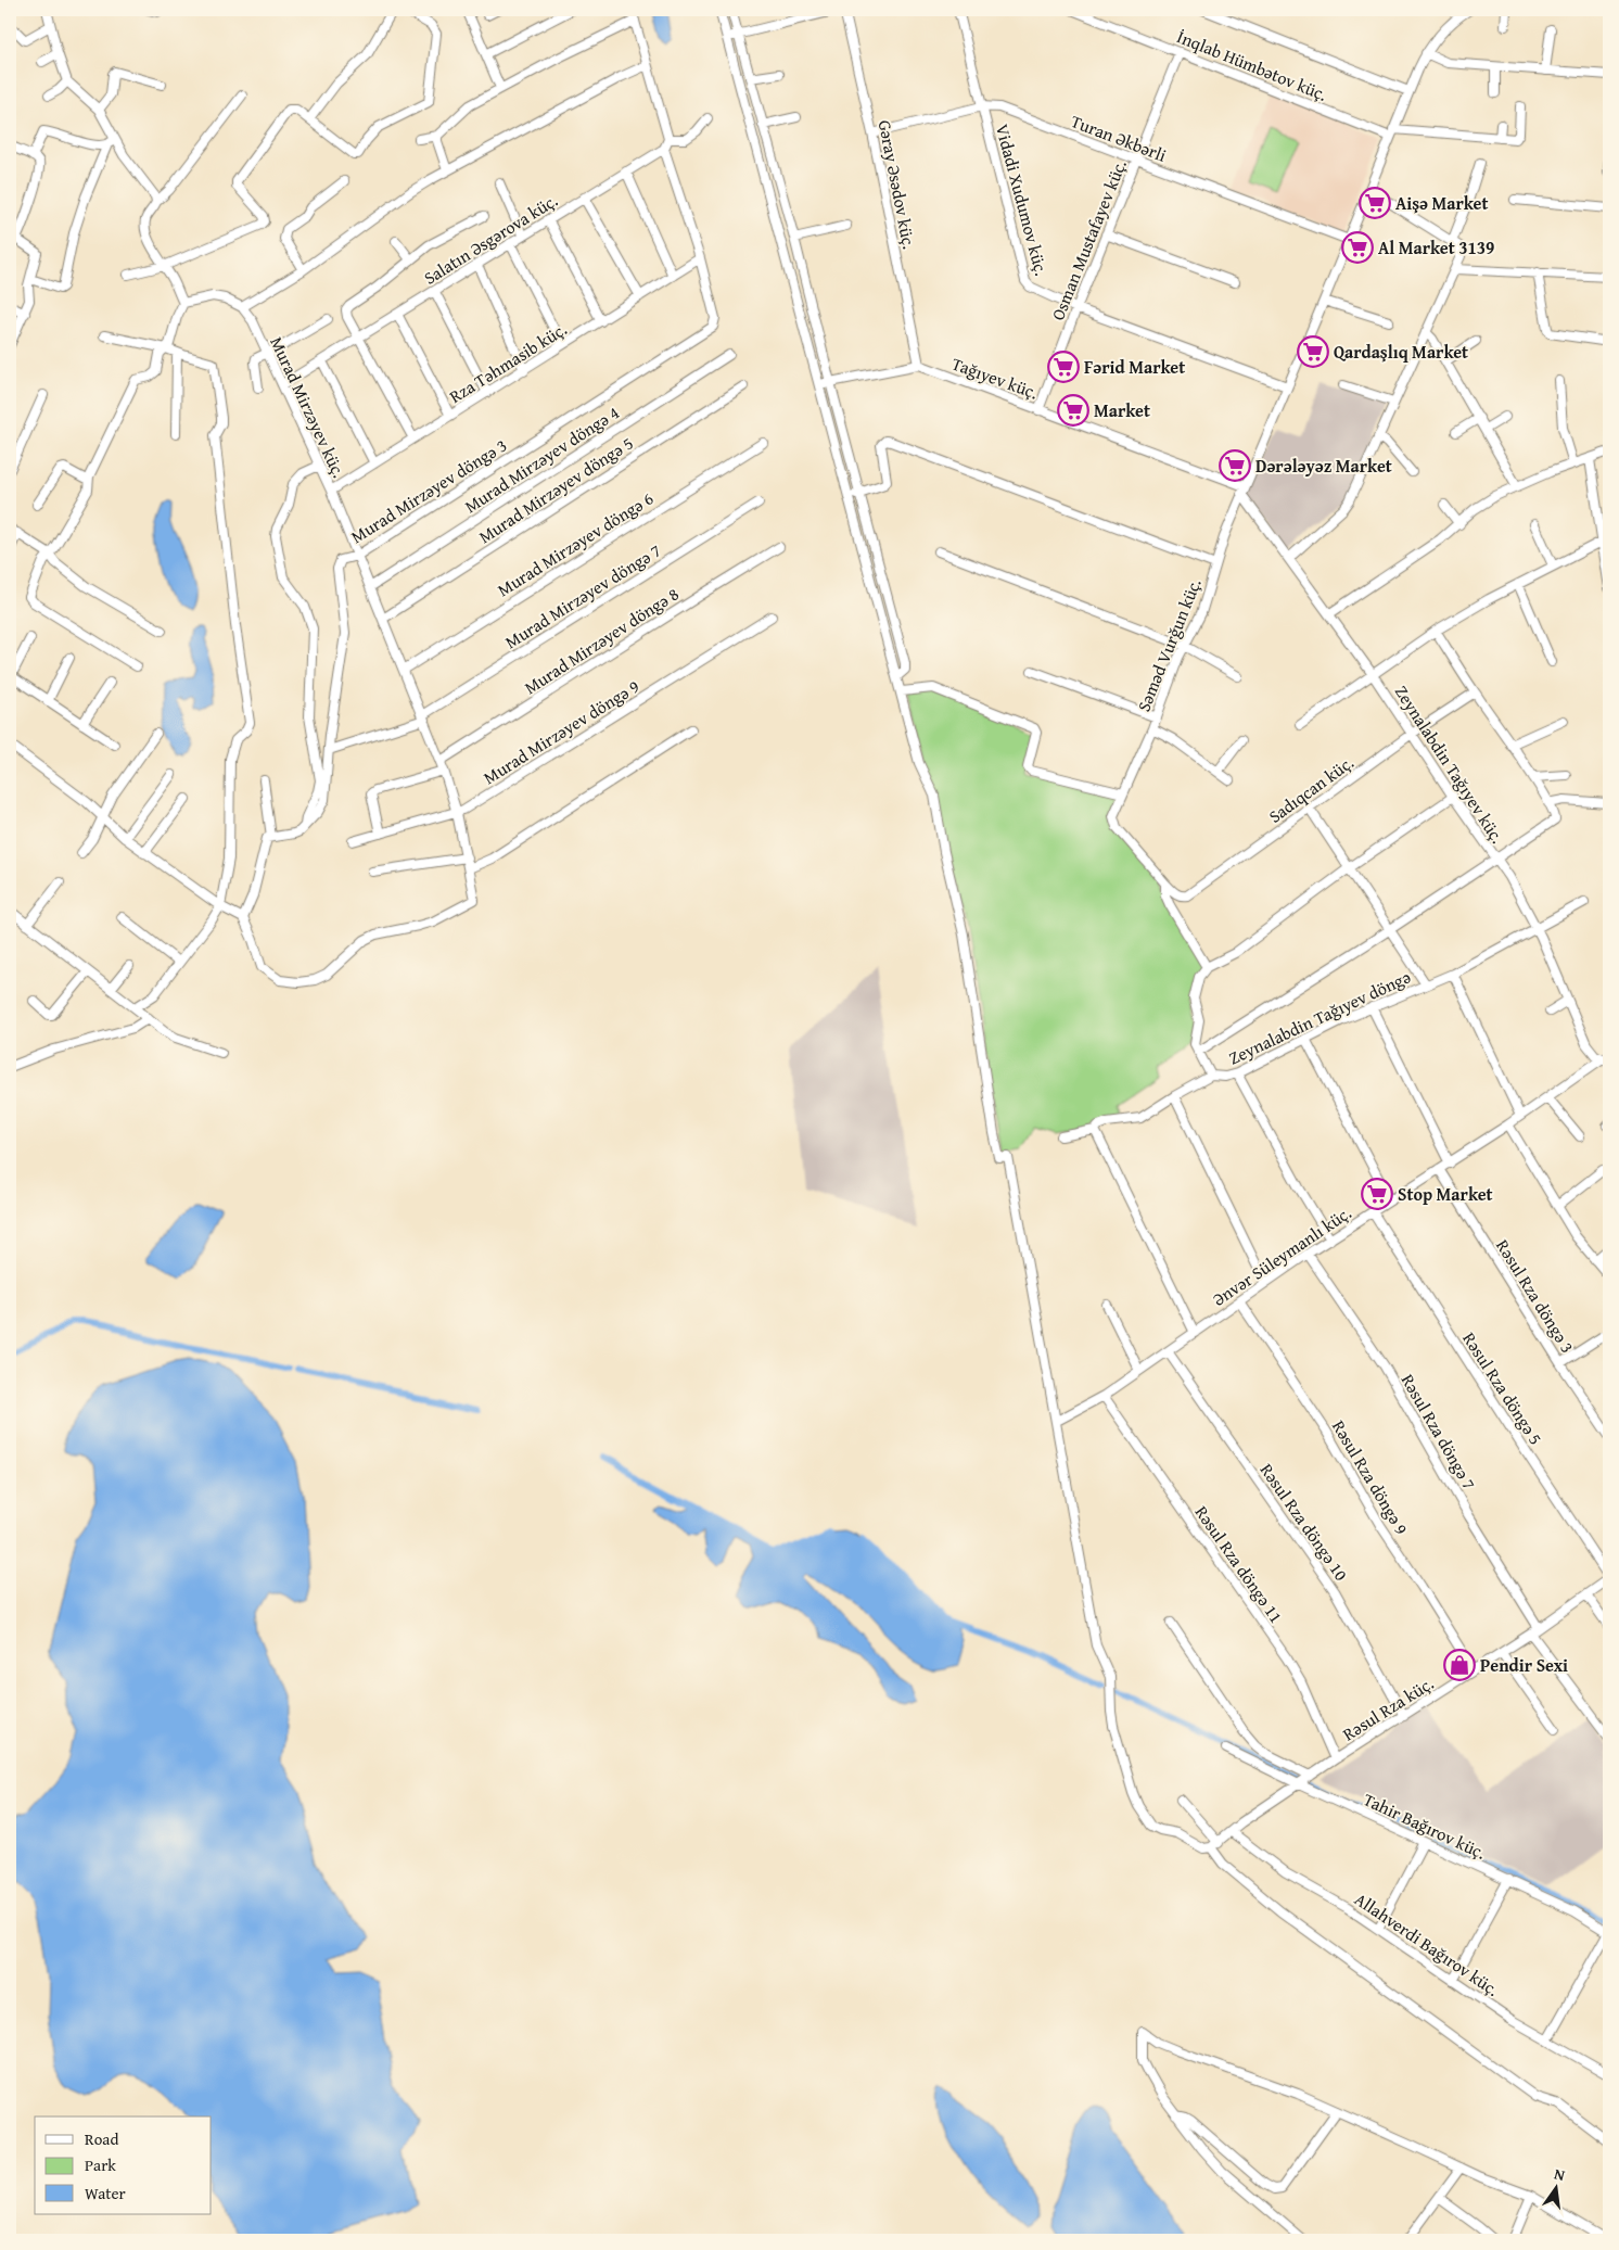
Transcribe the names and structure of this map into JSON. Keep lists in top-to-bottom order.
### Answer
{
  "streets": {
    "street": [
      "İnqlab Hümbətov küç.",
      "Turan Əkbərli",
      "Gəray Əsədov küç.",
      "Vidadi Xudumov küç.",
      "Salatın Əsgərova küç.",
      "Osman Mustafayev küç.",
      "Rza Təhmasib küç.",
      "Tağıyev küç.",
      "Murad Mirzəyev küç.",
      "Murad Mirzəyev döngə 4",
      "Murad Mirzəyev döngə 5",
      "Murad Mirzəyev döngə 3",
      "Murad Mirzəyev döngə 6",
      "Murad Mirzəyev döngə 7",
      "Murad Mirzəyev döngə 8",
      "Səməd Vurğun küç.",
      "Murad Mirzəyev döngə 9",
      "Zeynalabdin Tağıyev küç.",
      "Sadıqcan küç.",
      "Zeynalabdin Tağıyev döngə",
      "Ənvər Süleymanlı küç.",
      "Rəsul Rza döngə 3",
      "Rəsul Rza döngə 5",
      "Rəsul Rza döngə 7",
      "Rəsul Rza döngə 9",
      "Rəsul Rza döngə 10",
      "Rəsul Rza döngə 11",
      "Rəsul Rza küç.",
      "Tahir Bağırov küç.",
      "Allahverdi Bağırov küç."
    ]
  },
  "crossings": [
    ["İnqlab Hümbətov küç.", "Osman Mustafayev küç."],
    ["İnqlab Hümbətov küç.", "Səməd Vurğun küç."],
    ["Turan Əkbərli", "Gəray Əsədov küç."],
    ["Turan Əkbərli", "Vidadi Xudumov küç."],
    ["Turan Əkbərli", "Osman Mustafayev küç."],
    ["Turan Əkbərli", "Səməd Vurğun küç."],
    ["Gəray Əsədov küç.", "Tağıyev küç."],
    ["Vidadi Xudumov küç.", "Osman Mustafayev küç."],
    ["Vidadi Xudumov küç.", "Səməd Vurğun küç."],
    ["Salatın Əsgərova küç.", "Murad Mirzəyev küç."],
    ["Salatın Əsgərova küç.", "Murad Mirzəyev döngə 3"],
    ["Osman Mustafayev küç.", "Tağıyev küç."],
    ["Rza Təhmasib küç.", "Murad Mirzəyev küç."],
    ["Rza Təhmasib küç.", "Murad Mirzəyev döngə 3"],
    ["Tağıyev küç.", "Səməd Vurğun küç."],
    ["Tağıyev küç.", "Zeynalabdin Tağıyev küç."],
    ["Murad Mirzəyev küç.", "Murad Mirzəyev döngə 4"],
    ["Murad Mirzəyev küç.", "Murad Mirzəyev döngə 5"],
    ["Murad Mirzəyev küç.", "Murad Mirzəyev döngə 3"],
    ["Murad Mirzəyev küç.", "Murad Mirzəyev döngə 6"],
    ["Murad Mirzəyev küç.", "Murad Mirzəyev döngə 7"],
    ["Murad Mirzəyev küç.", "Murad Mirzəyev döngə 8"],
    ["Murad Mirzəyev küç.", "Murad Mirzəyev döngə 9"],
    ["Murad Mirzəyev döngə 3", "Murad Mirzəyev döngə 7"],
    ["Səməd Vurğun küç.", "Zeynalabdin Tağıyev küç."],
    ["Səməd Vurğun küç.", "Sadıqcan küç."],
    ["Zeynalabdin Tağıyev küç.", "Sadıqcan küç."],
    ["Zeynalabdin Tağıyev küç.", "Zeynalabdin Tağıyev döngə"],
    ["Zeynalabdin Tağıyev küç.", "Ənvər Süleymanlı küç."],
    ["Ənvər Süleymanlı küç.", "Rəsul Rza döngə 3"],
    ["Ənvər Süleymanlı küç.", "Rəsul Rza döngə 5"],
    ["Ənvər Süleymanlı küç.", "Rəsul Rza döngə 7"],
    ["Ənvər Süleymanlı küç.", "Rəsul Rza döngə 9"],
    ["Ənvər Süleymanlı küç.", "Rəsul Rza döngə 10"],
    ["Ənvər Süleymanlı küç.", "Rəsul Rza döngə 11"],
    ["Rəsul Rza döngə 5", "Rəsul Rza küç."],
    ["Rəsul Rza döngə 7", "Rəsul Rza küç."],
    ["Rəsul Rza döngə 9", "Rəsul Rza küç."],
    ["Rəsul Rza döngə 10", "Rəsul Rza küç."],
    ["Rəsul Rza döngə 11", "Rəsul Rza küç."],
    ["Rəsul Rza küç.", "Tahir Bağırov küç."],
    ["Rəsul Rza küç.", "Allahverdi Bağırov küç."]
  ],
  "places": {
    "supermarket": [
      "Aişə Market",
      "Al Market 3139",
      "Qardaşlıq Market",
      "Fərid Market",
      "Market",
      "Dərələyəz Market",
      "Stop Market"
    ],
    "shop": ["Pendir Sexi"]
  },
  "legend": ["Road", "Park", "Water"],
  "north": "top"
}
